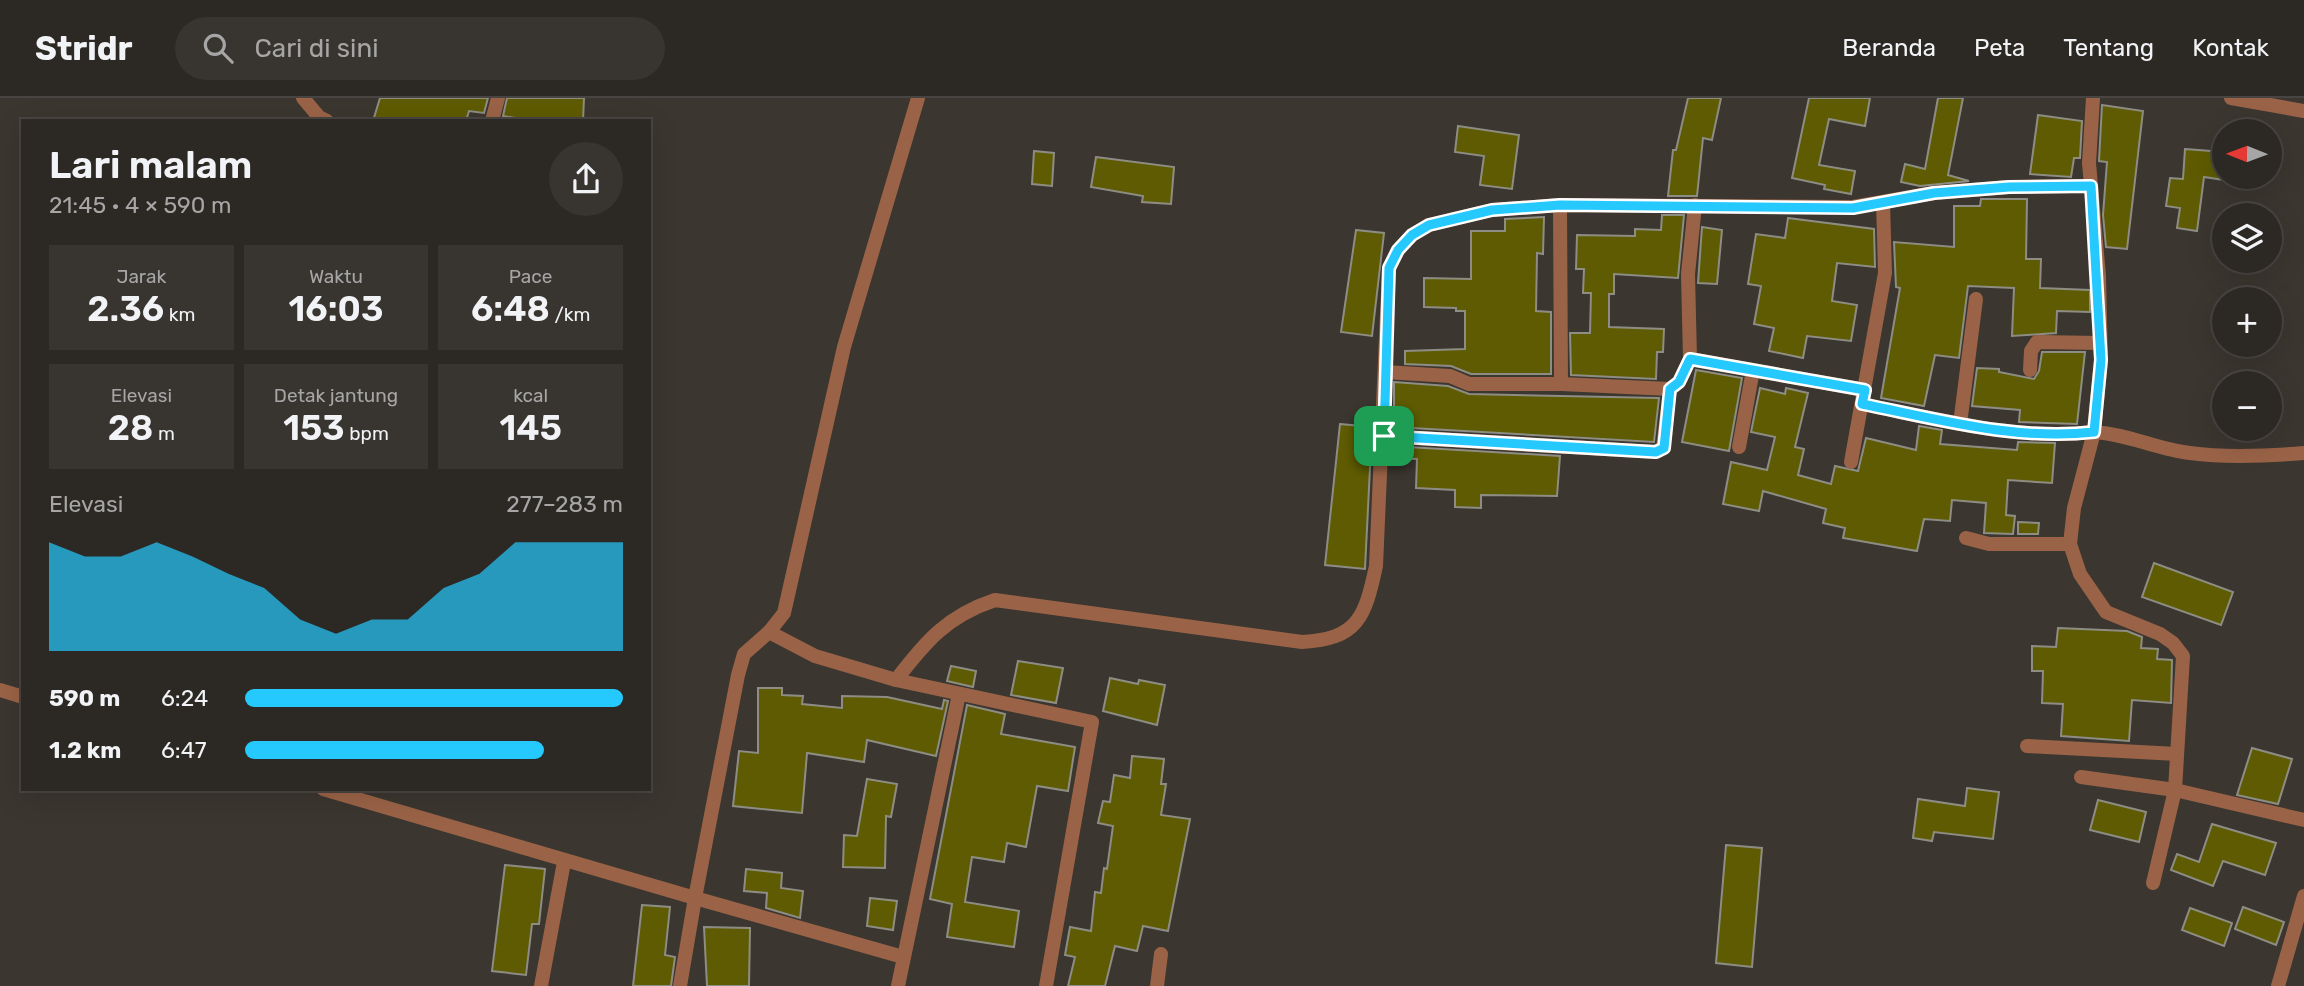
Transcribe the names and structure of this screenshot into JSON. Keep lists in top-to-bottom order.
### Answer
{
  "north": "left",
  "page": {
    "header": "Stridr",
    "search": "Cari di sini",
    "nav": [
      "Beranda",
      "Peta",
      "Tentang",
      "Kontak"
    ],
    "map_buttons": ["+", "−"],
    "heading": ["Lari malam", "21:45 · 4 × 590 m"],
    "stats": [
      ["Jarak", "2.36 km"],
      ["Waktu", "16:03"],
      ["Pace", "6:48 /km"],
      ["Elevasi", "28 m"],
      ["Detak jantung", "153 bpm"],
      ["kcal", "145"]
    ],
    "chart": ["Elevasi", "277–283 m"],
    "list": [
      {
        "name": "590 m",
        "note": "6:24"
      },
      {
        "name": "1.2 km",
        "note": "6:47"
      }
    ]
  }
}
